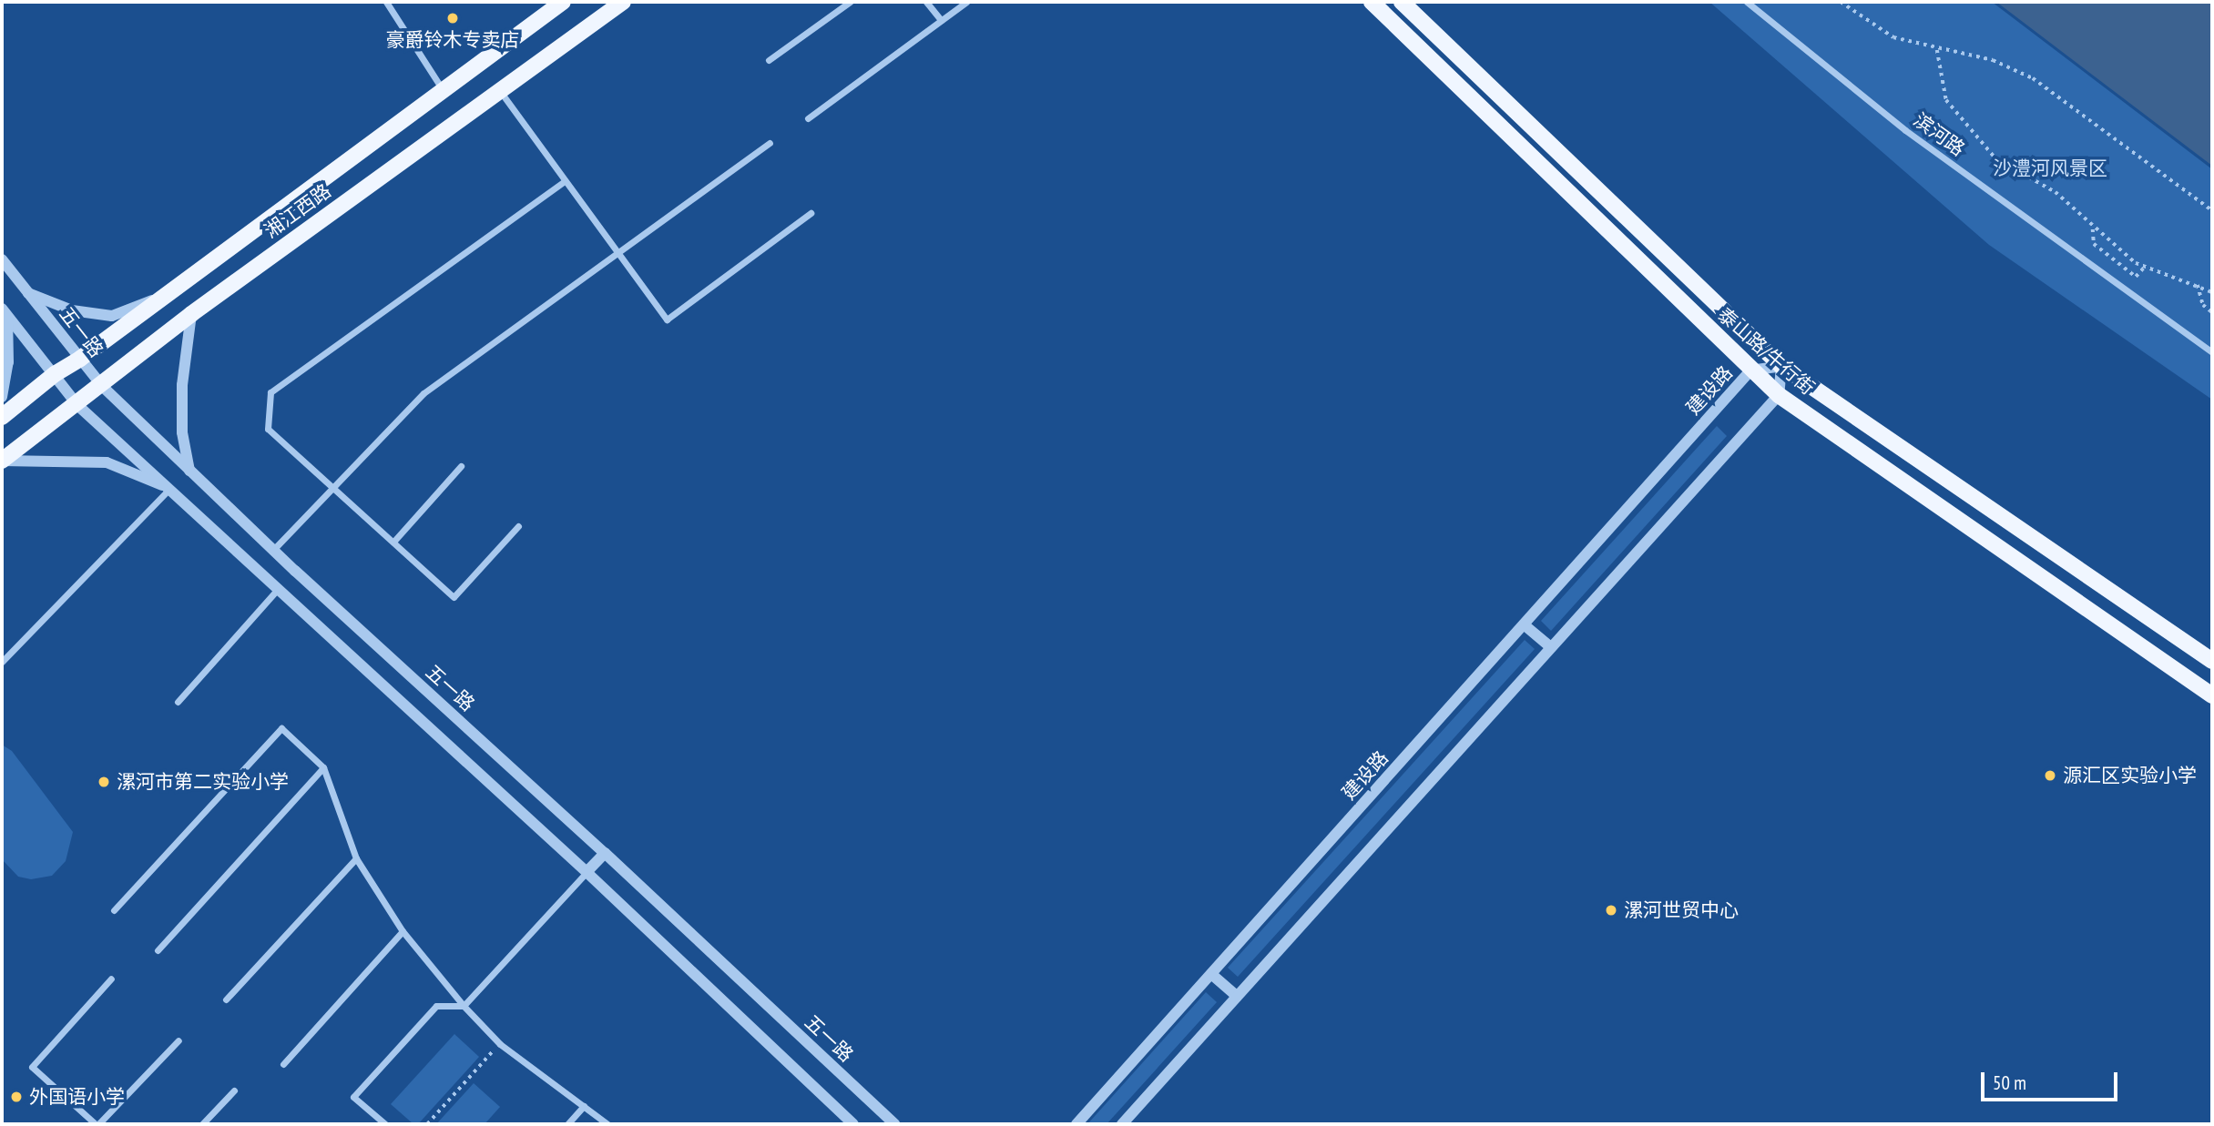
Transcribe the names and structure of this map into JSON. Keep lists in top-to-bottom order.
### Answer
{
  "streets": {
    "main road": ["湘江西路", "泰山路/牛行街"],
    "street": ["滨河路", "五一路", "建设路"]
  },
  "crossings": [
    ["湘江西路", "五一路"],
    ["泰山路/牛行街", "建设路"]
  ],
  "parks": ["沙澧河风景区"],
  "places": [
    "豪爵铃木专卖店",
    "源汇区实验小学",
    "漯河市第二实验小学",
    "漯河世贸中心",
    "外国语小学"
  ],
  "scale_bar": "50 m"
}
